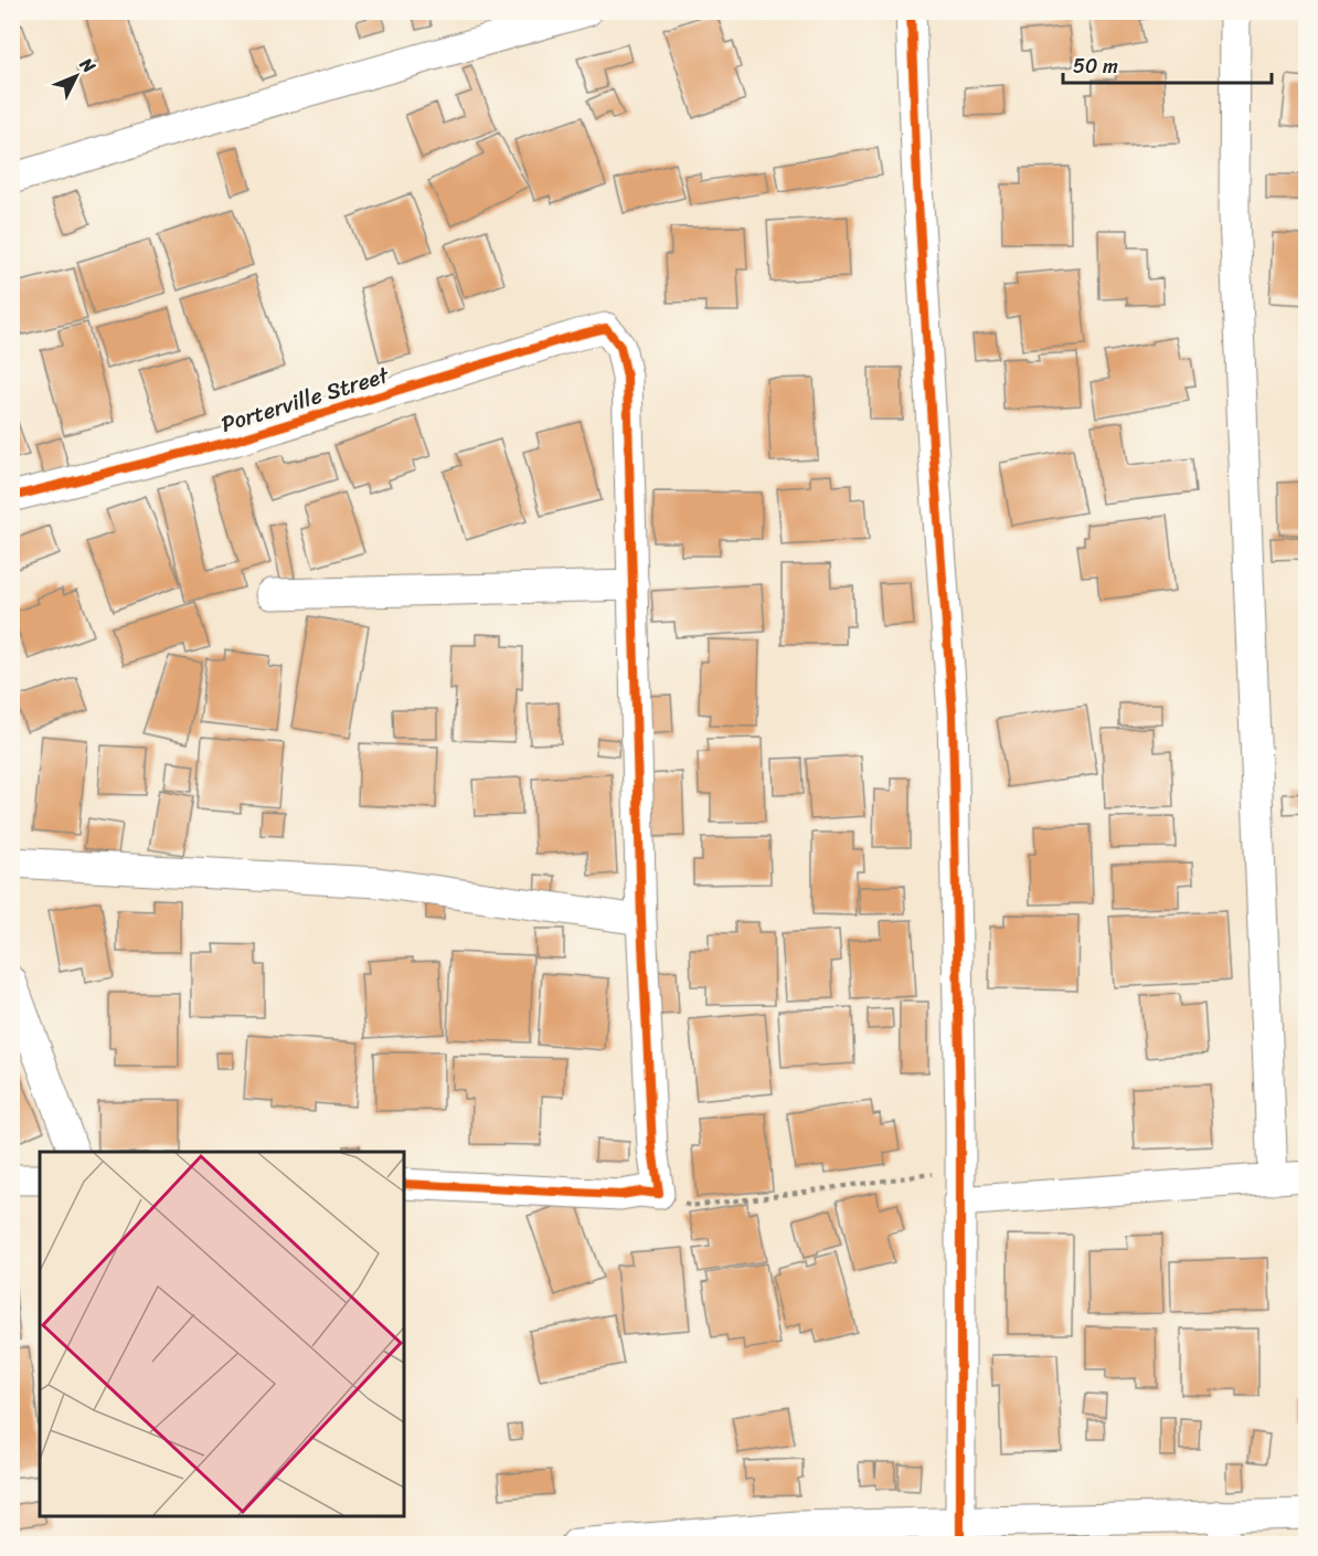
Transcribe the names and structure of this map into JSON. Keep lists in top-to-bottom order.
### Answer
{
  "streets": {
    "street": ["Porterville Street"]
  },
  "scale_bar": "50 m",
  "north": "top right"
}
